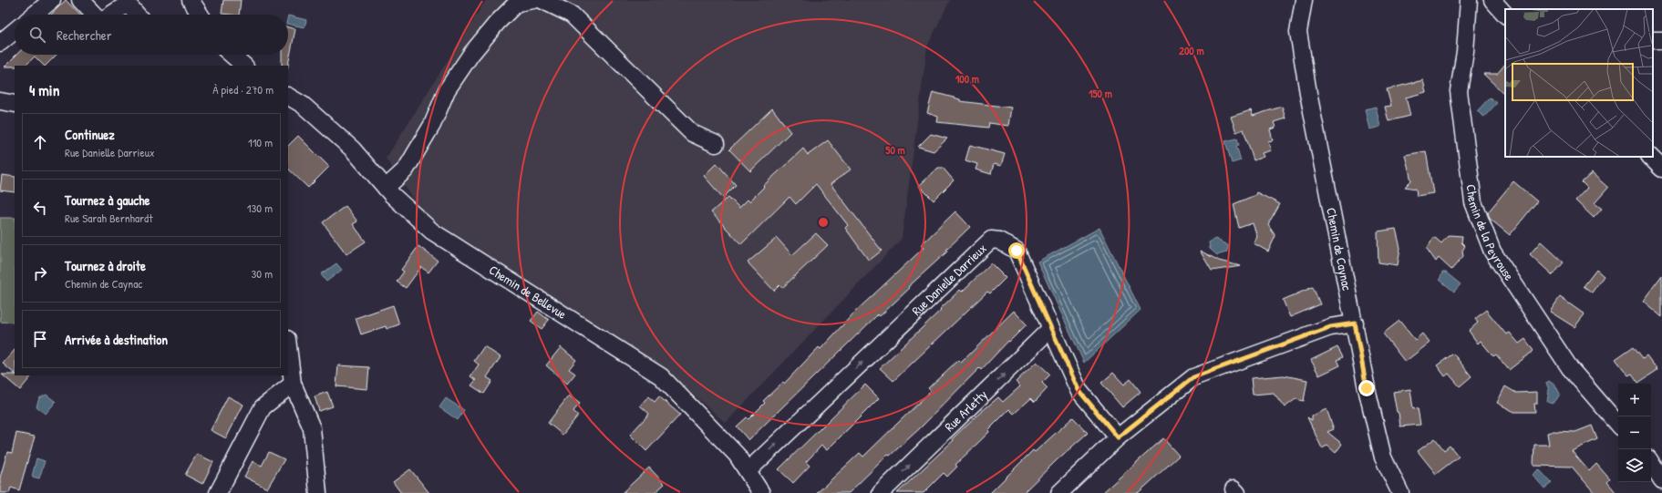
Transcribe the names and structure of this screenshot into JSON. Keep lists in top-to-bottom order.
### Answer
{
  "streets": {
    "street": [
      "Chemin de la Peyrouse",
      "Chemin de Caynac",
      "Rue Danielle Darrieux",
      "Chemin de Bellevue",
      "Rue Arletty"
    ]
  },
  "crossings": [
    ["Rue Danielle Darrieux", "Chemin de Bellevue"],
    ["Rue Danielle Darrieux", "Rue Arletty"]
  ],
  "page": {
    "search": "Rechercher",
    "heading": ["4 min", "À pied · 270 m"],
    "list": [
      ["Continuez", "Rue Danielle Darrieux", "110 m"],
      ["Tournez à gauche", "Rue Sarah Bernhardt", "130 m"],
      ["Tournez à droite", "Chemin de Caynac", "30 m"],
      "Arrivée à destination"
    ],
    "map_buttons": ["+", "−"]
  },
  "rings": [
    "200 m",
    "100 m",
    "150 m",
    "50 m"
  ]
}
